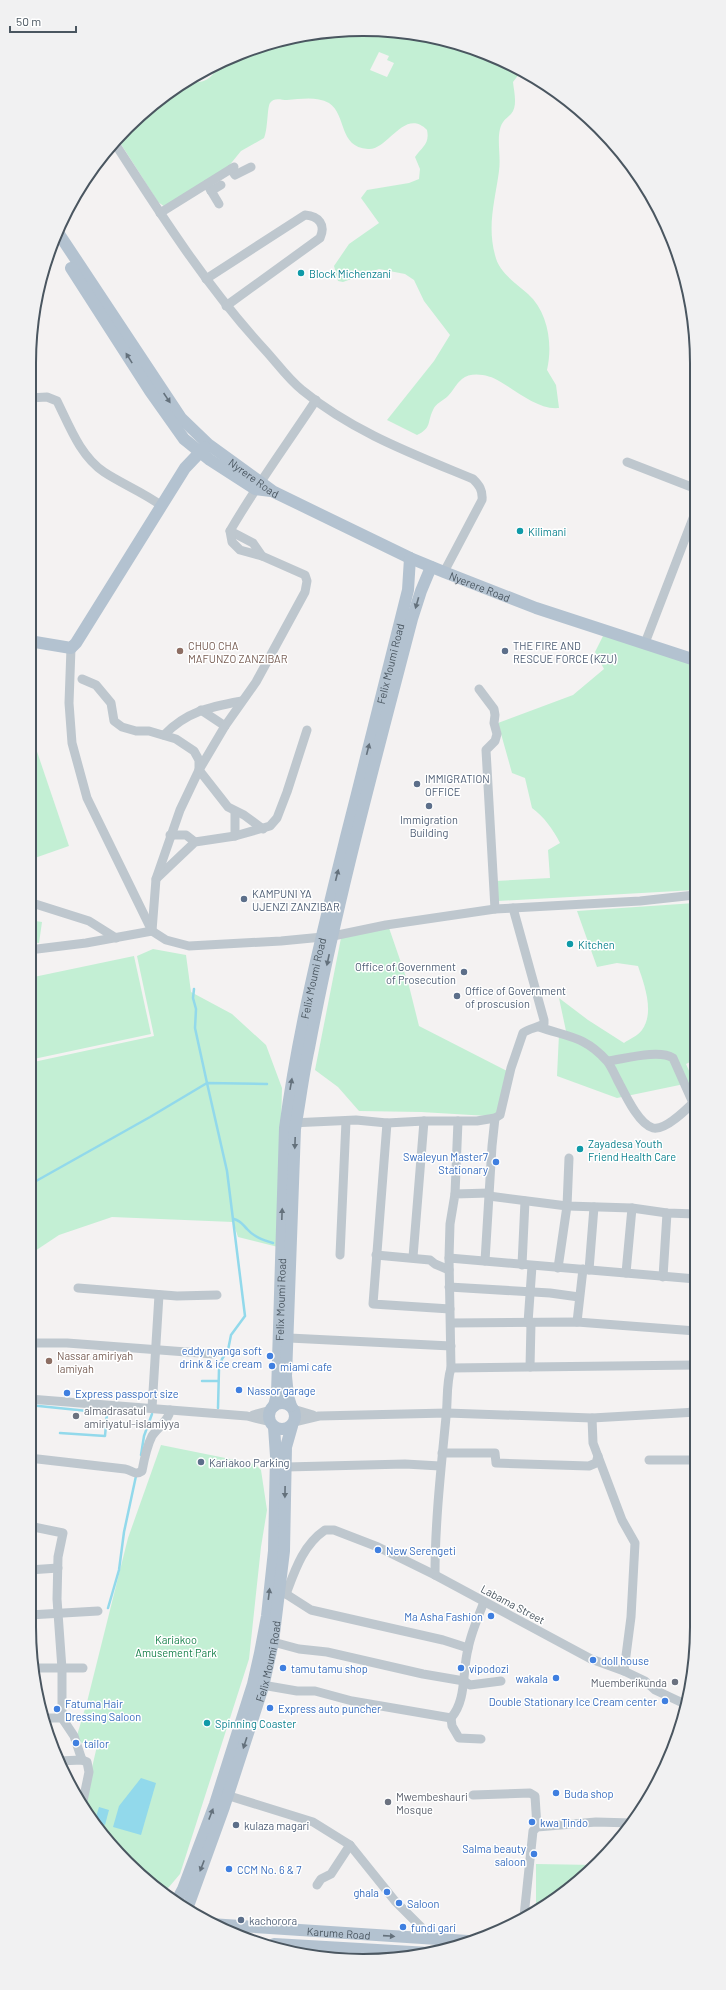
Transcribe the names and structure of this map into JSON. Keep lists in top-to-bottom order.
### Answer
{
  "streets": {
    "main road": [
      "Nyrere Road",
      "Nyerere Road",
      "Felix Moumi Road",
      "Karume Road"
    ],
    "street": ["Labama Street"]
  },
  "crossings": [
    ["Nyrere Road", "Nyerere Road"],
    ["Nyerere Road", "Felix Moumi Road"],
    ["Felix Moumi Road", "Labama Street"]
  ],
  "one_way": ["Karume Road"],
  "parks": ["Kariakoo Amusement Park"],
  "places": [
    "Block Michenzani",
    "Kilimani",
    "CHUO CHA MAFUNZO ZANZIBAR",
    "THE FIRE AND RESCUE FORCE (KZU)",
    "IMMIGRATION OFFICE",
    "Immigration Building",
    "KAMPUNI YA UJENZI ZANZIBAR",
    "Kitchen",
    "Office of Government of Prosecution",
    "Office of Government of proscusion",
    "Zayadesa Youth Friend Health Care",
    "Swaleyun Master7 Stationary",
    "eddy nyanga soft drink & ice cream",
    "Nassar amiriyah Iamiyah",
    "miami cafe",
    "Nassor garage",
    "Express passport size",
    "almadrasatul amiriyatul-islamiyya",
    "Kariakoo Parking",
    "New Serengeti",
    "Ma Asha Fashion",
    "doll house",
    "tamu tamu shop",
    "vipodozi",
    "wakala",
    "Muemberikunda",
    "Double Stationary Ice Cream center",
    "Express auto puncher",
    "Fatuma Hair Dressing Saloon",
    "Spinning Coaster",
    "tailor",
    "Buda shop",
    "Mwembeshauri Mosque",
    "kwa Tindo",
    "kulaza magari",
    "Salma beauty saloon",
    "CCM No. 6 & 7",
    "ghala",
    "Saloon",
    "kachorora",
    "fundi gari"
  ],
  "scale_bar": "50 m"
}
